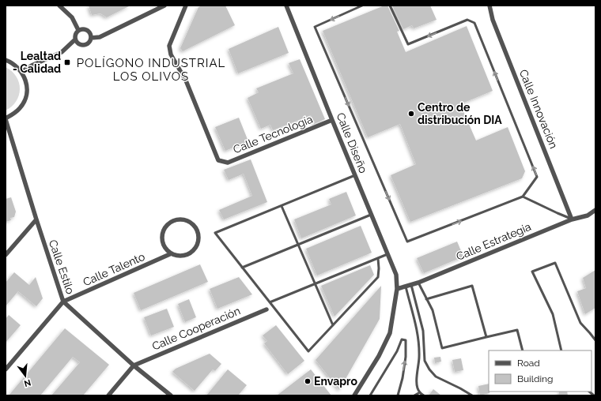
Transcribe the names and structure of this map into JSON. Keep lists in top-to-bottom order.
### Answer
{
  "streets": {
    "street": [
      "Calle Innovación",
      "Calle Tecnología",
      "Calle Diseño",
      "Calle Estrategia",
      "Calle Estilo",
      "Calle Talento",
      "Calle Cooperación"
    ]
  },
  "crossings": [
    ["Calle Innovación", "Calle Estrategia"],
    ["Calle Tecnología", "Calle Diseño"],
    ["Calle Diseño", "Calle Estrategia"],
    ["Calle Estilo", "Calle Talento"],
    ["Calle Estilo", "Calle Cooperación"]
  ],
  "districts": ["POLÍGONO INDUSTRIAL LOS OLIVOS"],
  "places": {
    "transit": ["Lealtad - Calidad"],
    "other": ["Centro de distribución DIA", "Envapro"]
  },
  "legend": ["Road", "Building"],
  "north": "bottom"
}
